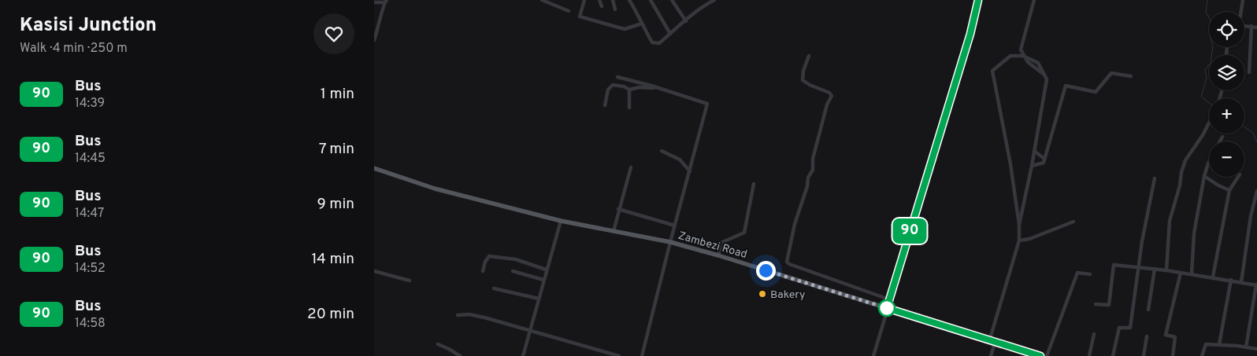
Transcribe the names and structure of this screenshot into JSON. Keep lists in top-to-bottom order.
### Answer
{
  "streets": {
    "main road": ["Zambezi Road"]
  },
  "places": ["Bakery"],
  "lines": ["bus line 90"],
  "page": {
    "heading": ["Kasisi Junction", "Walk · 4 min · 250 m"],
    "on_map": "90",
    "map_buttons": ["+", "−"],
    "list": [
      {
        "mark": "90",
        "name": "Bus",
        "note": "14:39",
        "value": "1 min"
      },
      {
        "mark": "90",
        "name": "Bus",
        "note": "14:45",
        "value": "7 min"
      },
      {
        "mark": "90",
        "name": "Bus",
        "note": "14:47",
        "value": "9 min"
      },
      {
        "mark": "90",
        "name": "Bus",
        "note": "14:52",
        "value": "14 min"
      },
      {
        "mark": "90",
        "name": "Bus",
        "note": "14:58",
        "value": "20 min"
      }
    ]
  }
}
